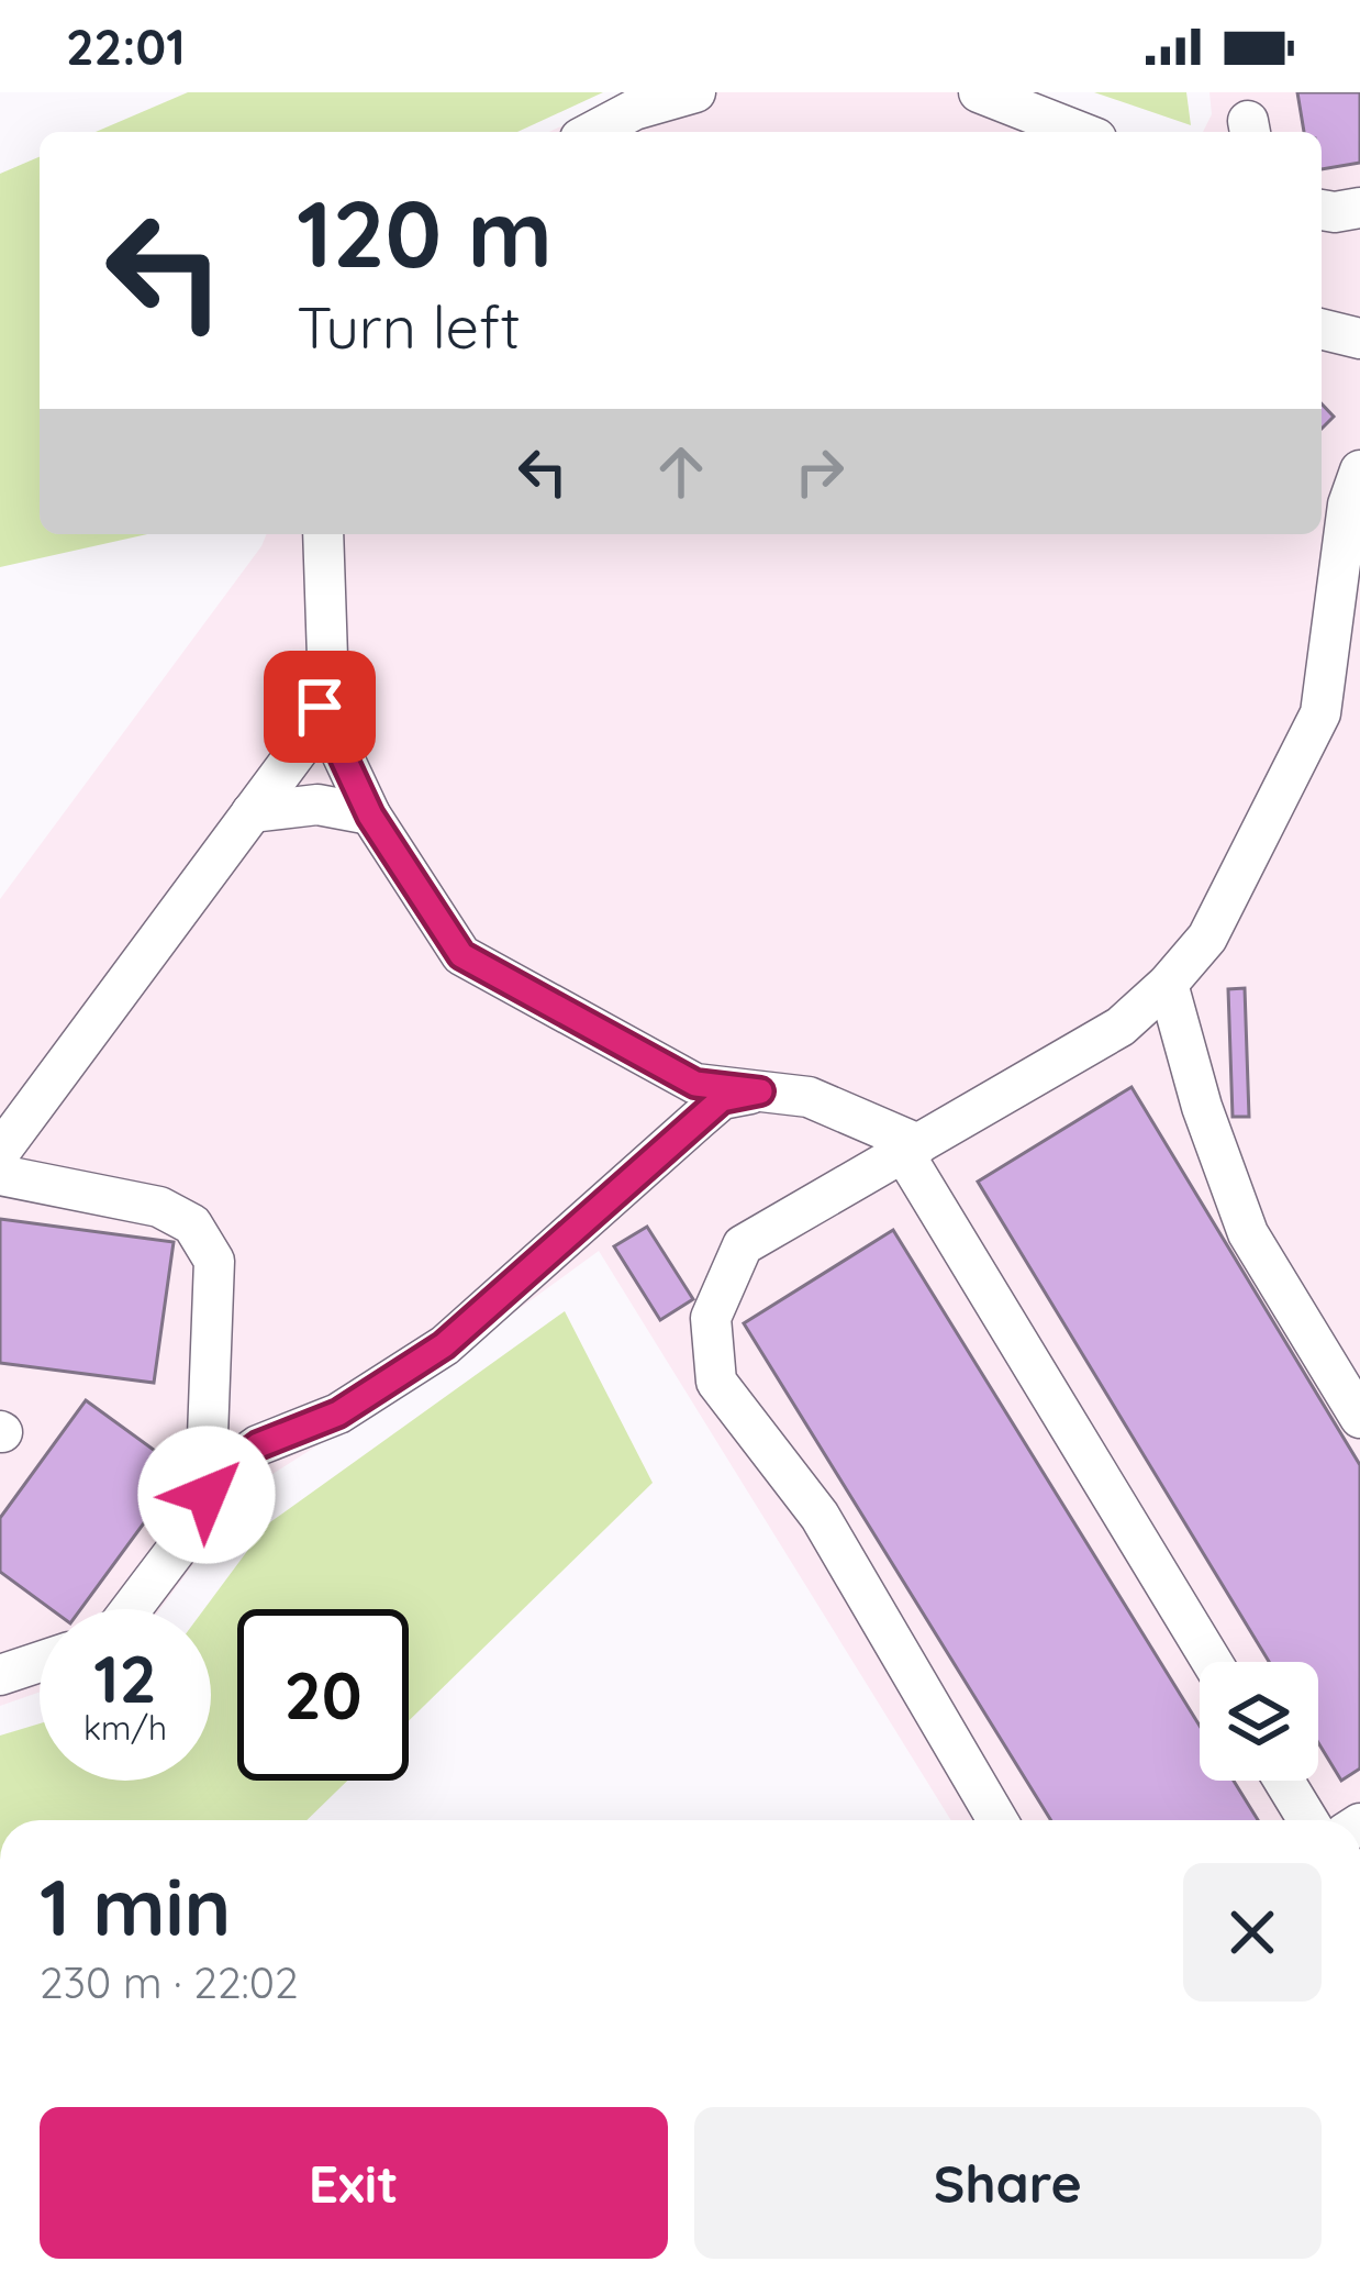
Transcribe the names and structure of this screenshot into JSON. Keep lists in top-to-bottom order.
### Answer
{
  "page": {
    "status": "22:01",
    "turn": ["120 m", "Turn left"],
    "speed": "12 km/h",
    "limit": "20",
    "heading": ["1 min", "230 m · 22:02"],
    "buttons": ["Exit", "Share"]
  }
}
